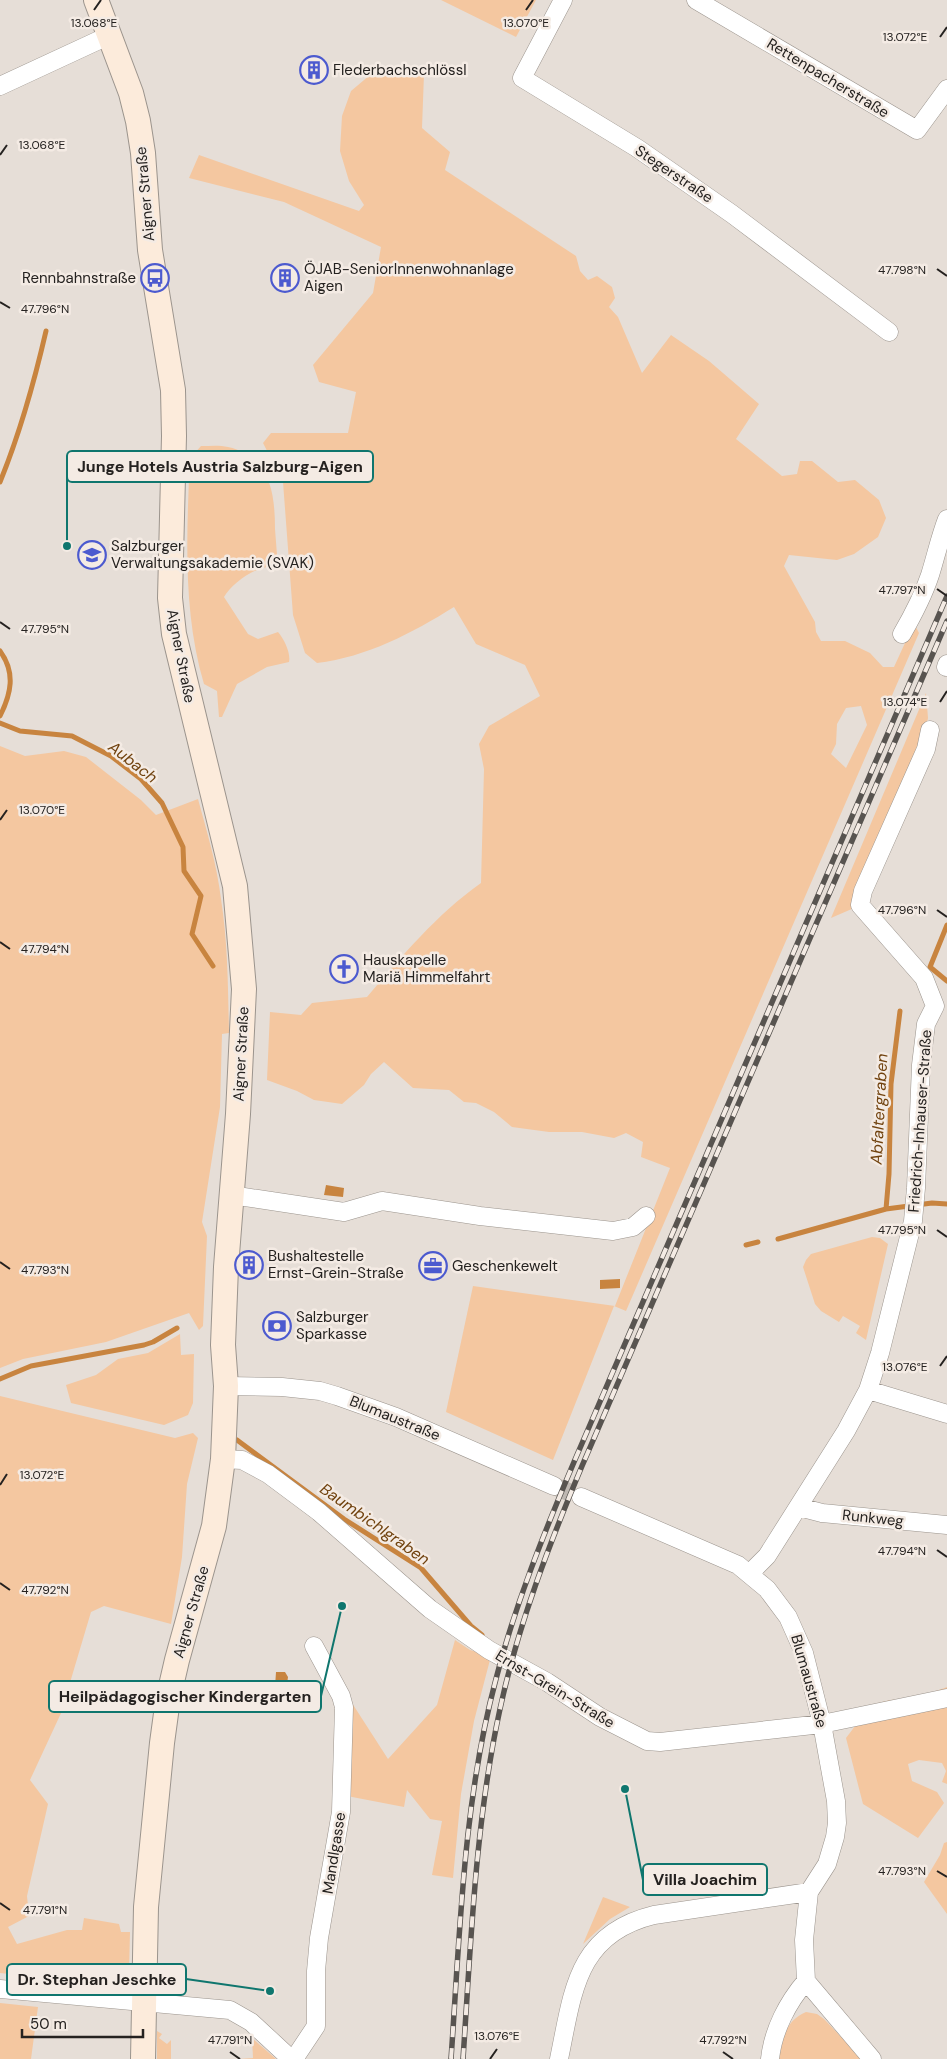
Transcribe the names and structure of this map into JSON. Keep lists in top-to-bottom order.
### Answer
{
  "streets": {
    "main road": ["Aigner Straße"],
    "street": [
      "Rettenpacherstraße",
      "Stegerstraße",
      "Friedrich-Inhauser-Straße",
      "Blumaustraße",
      "Runkweg",
      "Ernst-Grein-Straße",
      "Mandlgasse"
    ]
  },
  "crossings": [
    ["Aigner Straße", "Blumaustraße"],
    ["Aigner Straße", "Ernst-Grein-Straße"],
    ["Aigner Straße", "Mandlgasse"],
    ["Friedrich-Inhauser-Straße", "Blumaustraße"],
    ["Friedrich-Inhauser-Straße", "Runkweg"],
    ["Blumaustraße", "Ernst-Grein-Straße"]
  ],
  "water": ["Aubach", "Abfaltergraben", "Baumbichlgraben"],
  "places": {
    "building": ["Flederbachschlössl", "ÖJAB-SeniorInnenwohnanlage Aigen", "Bushaltestelle Ernst-Grein-Straße"],
    "bus stop": ["Rennbahnstraße"],
    "other": [
      "Junge Hotels Austria Salzburg-Aigen",
      "Heilpädagogischer Kindergarten",
      "Villa Joachim",
      "Dr. Stephan Jeschke"
    ],
    "school or university": ["Salzburger Verwaltungsakademie (SVAK)"],
    "church": ["Hauskapelle Mariä Himmelfahrt"],
    "office": ["Geschenkewelt"],
    "bank": ["Salzburger Sparkasse"]
  },
  "scale_bar": "50 m",
  "coordinates": [
    "13.068°E",
    "13.070°E",
    "13.072°E",
    "47.798°N",
    "47.796°N",
    "47.797°N",
    "47.795°N",
    "13.074°E",
    "47.794°N",
    "47.793°N",
    "13.076°E",
    "47.792°N",
    "47.791°N"
  ]
}
